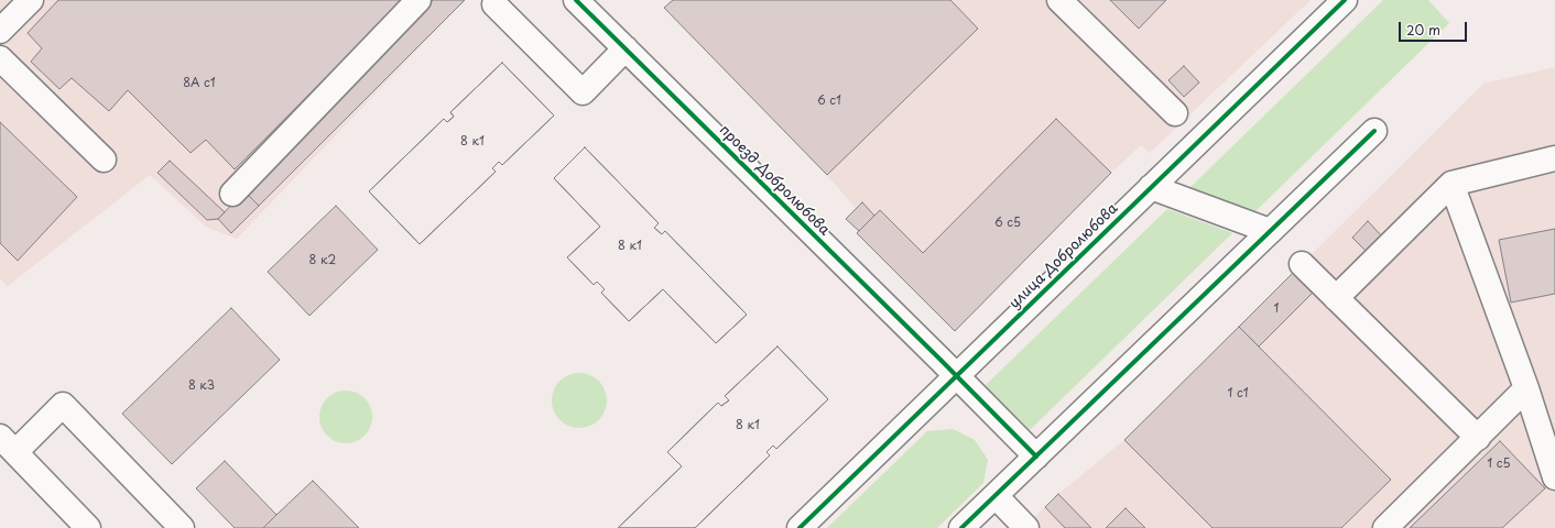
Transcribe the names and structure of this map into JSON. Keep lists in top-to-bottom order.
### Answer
{
  "streets": {
    "street": ["проезд Добролюбова", "улица Добролюбова"]
  },
  "crossings": [
    ["проезд Добролюбова", "улица Добролюбова"]
  ],
  "house_numbers": [
    "8А с1",
    "6 с1",
    "8 к1",
    "6 с5",
    "8 к1",
    "8 к2",
    "1",
    "8 к3",
    "1 с1",
    "8 к1",
    "1 с5"
  ],
  "scale_bar": "20 m"
}
